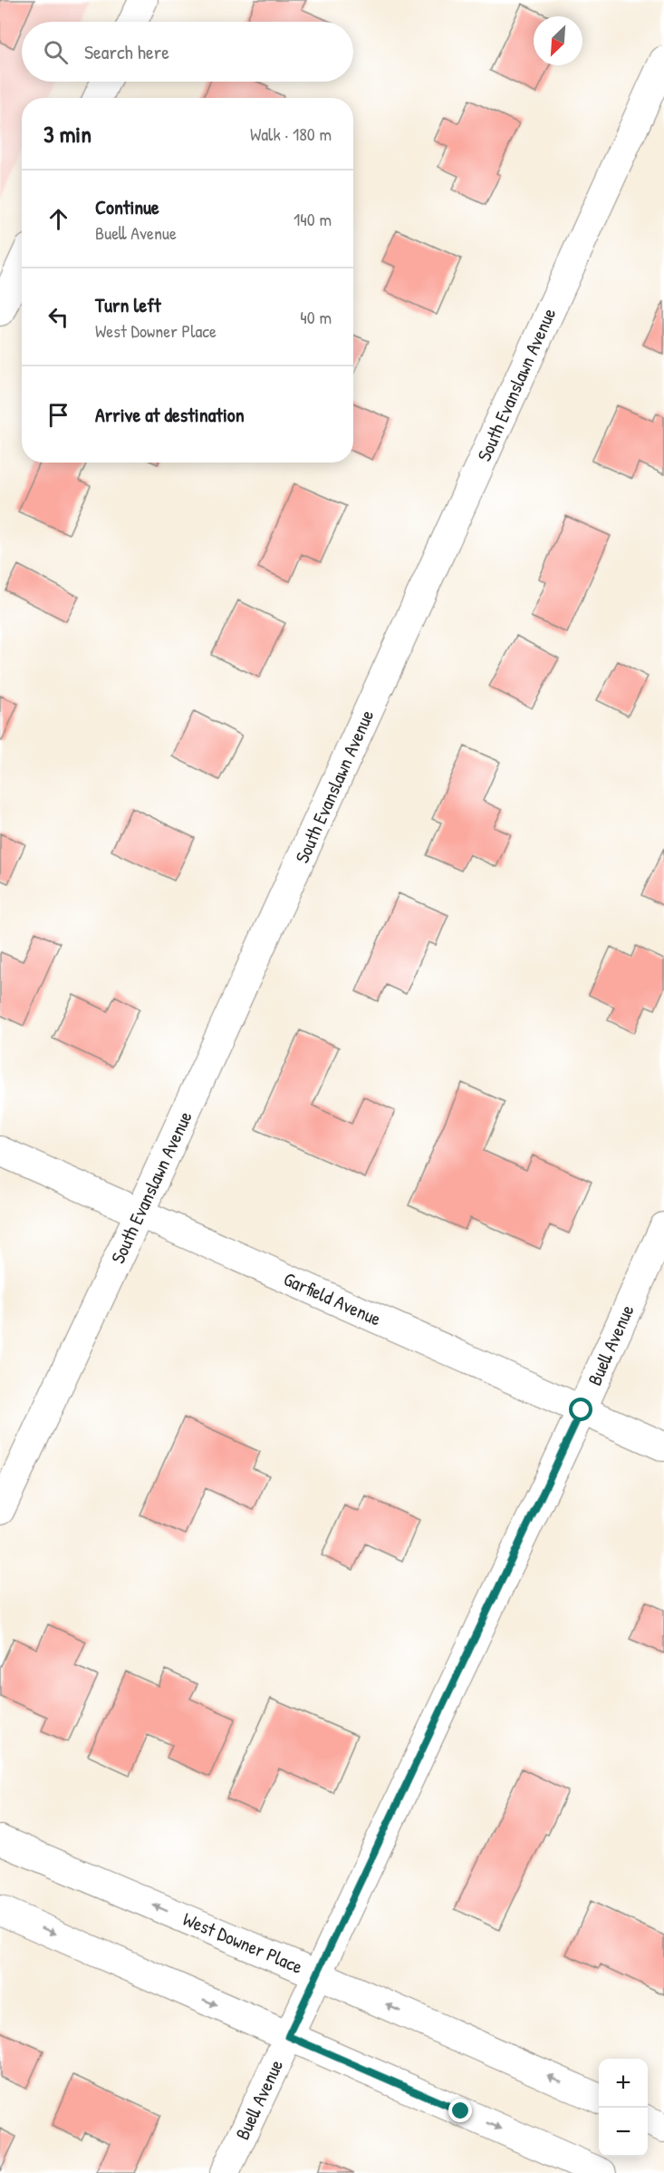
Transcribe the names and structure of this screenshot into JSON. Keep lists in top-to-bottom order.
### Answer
{
  "streets": {
    "street": [
      "South Evanslawn Avenue",
      "Garfield Avenue",
      "Buell Avenue",
      "West Downer Place"
    ]
  },
  "crossings": [
    ["South Evanslawn Avenue", "Garfield Avenue"],
    ["Garfield Avenue", "Buell Avenue"],
    ["Buell Avenue", "West Downer Place"]
  ],
  "north": "bottom left",
  "page": {
    "search": "Search here",
    "heading": ["3 min", "Walk · 180 m"],
    "list": [
      ["Continue", "Buell Avenue", "140 m"],
      ["Turn left", "West Downer Place", "40 m"],
      "Arrive at destination"
    ],
    "map_buttons": ["+", "−"]
  }
}
